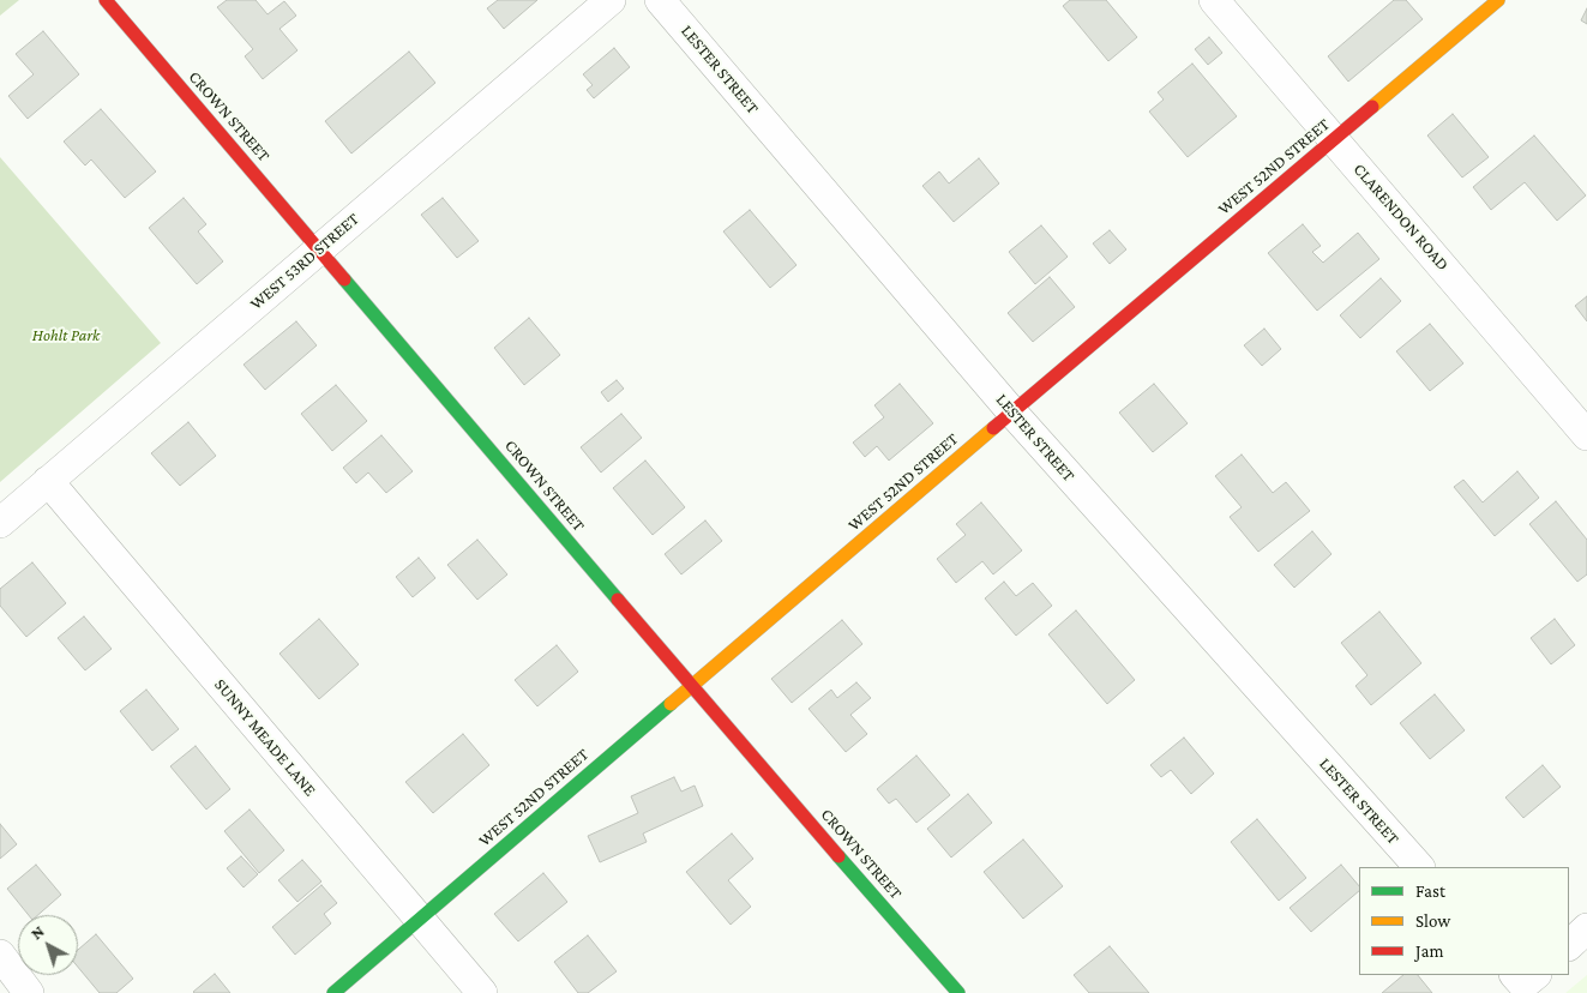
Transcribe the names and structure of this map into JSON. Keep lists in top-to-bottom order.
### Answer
{
  "streets": {
    "street": [
      "LESTER STREET",
      "CROWN STREET",
      "WEST 52ND STREET",
      "CLARENDON ROAD",
      "WEST 53RD STREET",
      "SUNNY MEADE LANE"
    ]
  },
  "crossings": [
    ["LESTER STREET", "WEST 52ND STREET"],
    ["CROWN STREET", "WEST 52ND STREET"],
    ["CROWN STREET", "WEST 53RD STREET"],
    ["WEST 52ND STREET", "CLARENDON ROAD"],
    ["WEST 52ND STREET", "SUNNY MEADE LANE"],
    ["WEST 53RD STREET", "SUNNY MEADE LANE"]
  ],
  "parks": ["Hohlt Park"],
  "legend": ["Fast", "Slow", "Jam"],
  "north": "top left"
}
